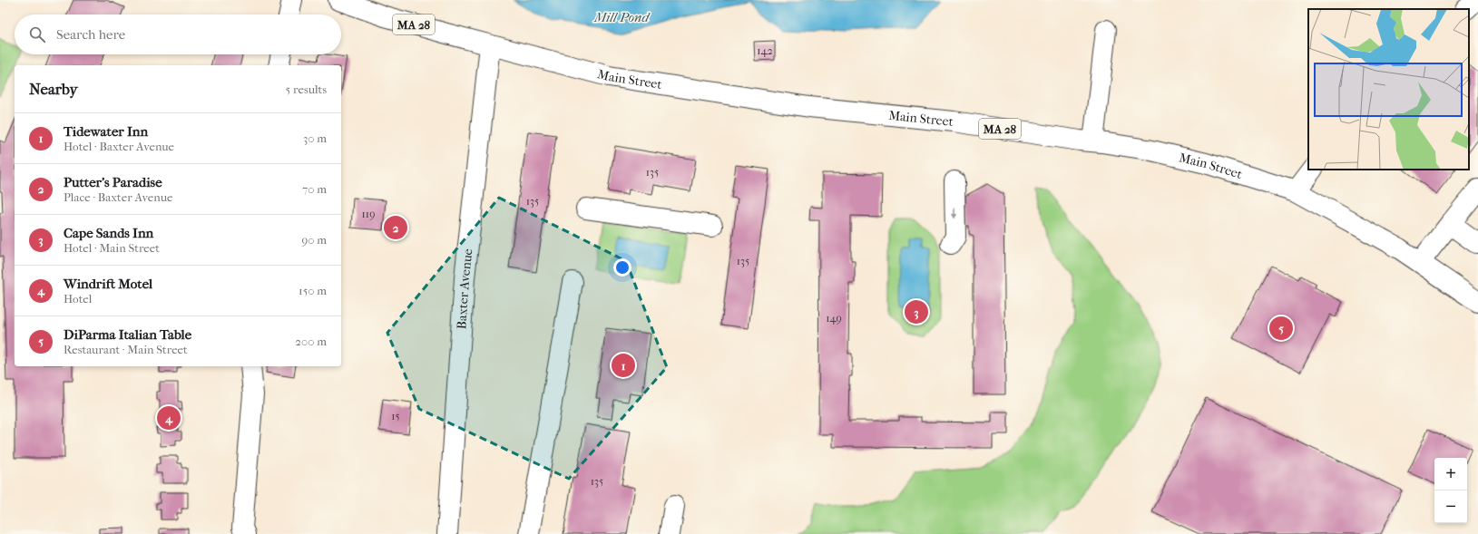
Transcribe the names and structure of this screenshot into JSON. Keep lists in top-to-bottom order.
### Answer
{
  "streets": {
    "main road": ["MA 28", "Main Street", "Baxter Avenue"]
  },
  "crossings": [
    ["Main Street", "Baxter Avenue"]
  ],
  "water": ["Mill Pond"],
  "house_numbers": [
    "142",
    "135",
    "135",
    "119",
    "135",
    "149",
    "15",
    "135"
  ],
  "page": {
    "search": "Search here",
    "heading": ["Nearby", "5 results"],
    "list": [
      {
        "mark": "1",
        "name": "Tidewater Inn",
        "note": "Hotel · Baxter Avenue",
        "value": "30 m"
      },
      {
        "mark": "2",
        "name": "Putter's Paradise",
        "note": "Place · Baxter Avenue",
        "value": "70 m"
      },
      {
        "mark": "3",
        "name": "Cape Sands Inn",
        "note": "Hotel · Main Street",
        "value": "90 m"
      },
      {
        "mark": "4",
        "name": "Windrift Motel",
        "note": "Hotel",
        "value": "150 m"
      },
      {
        "mark": "5",
        "name": "DiParma Italian Table",
        "note": "Restaurant · Main Street",
        "value": "200 m"
      }
    ],
    "pins": [
      "2",
      "3",
      "5",
      "1",
      "4"
    ],
    "map_buttons": ["+", "−"]
  }
}
